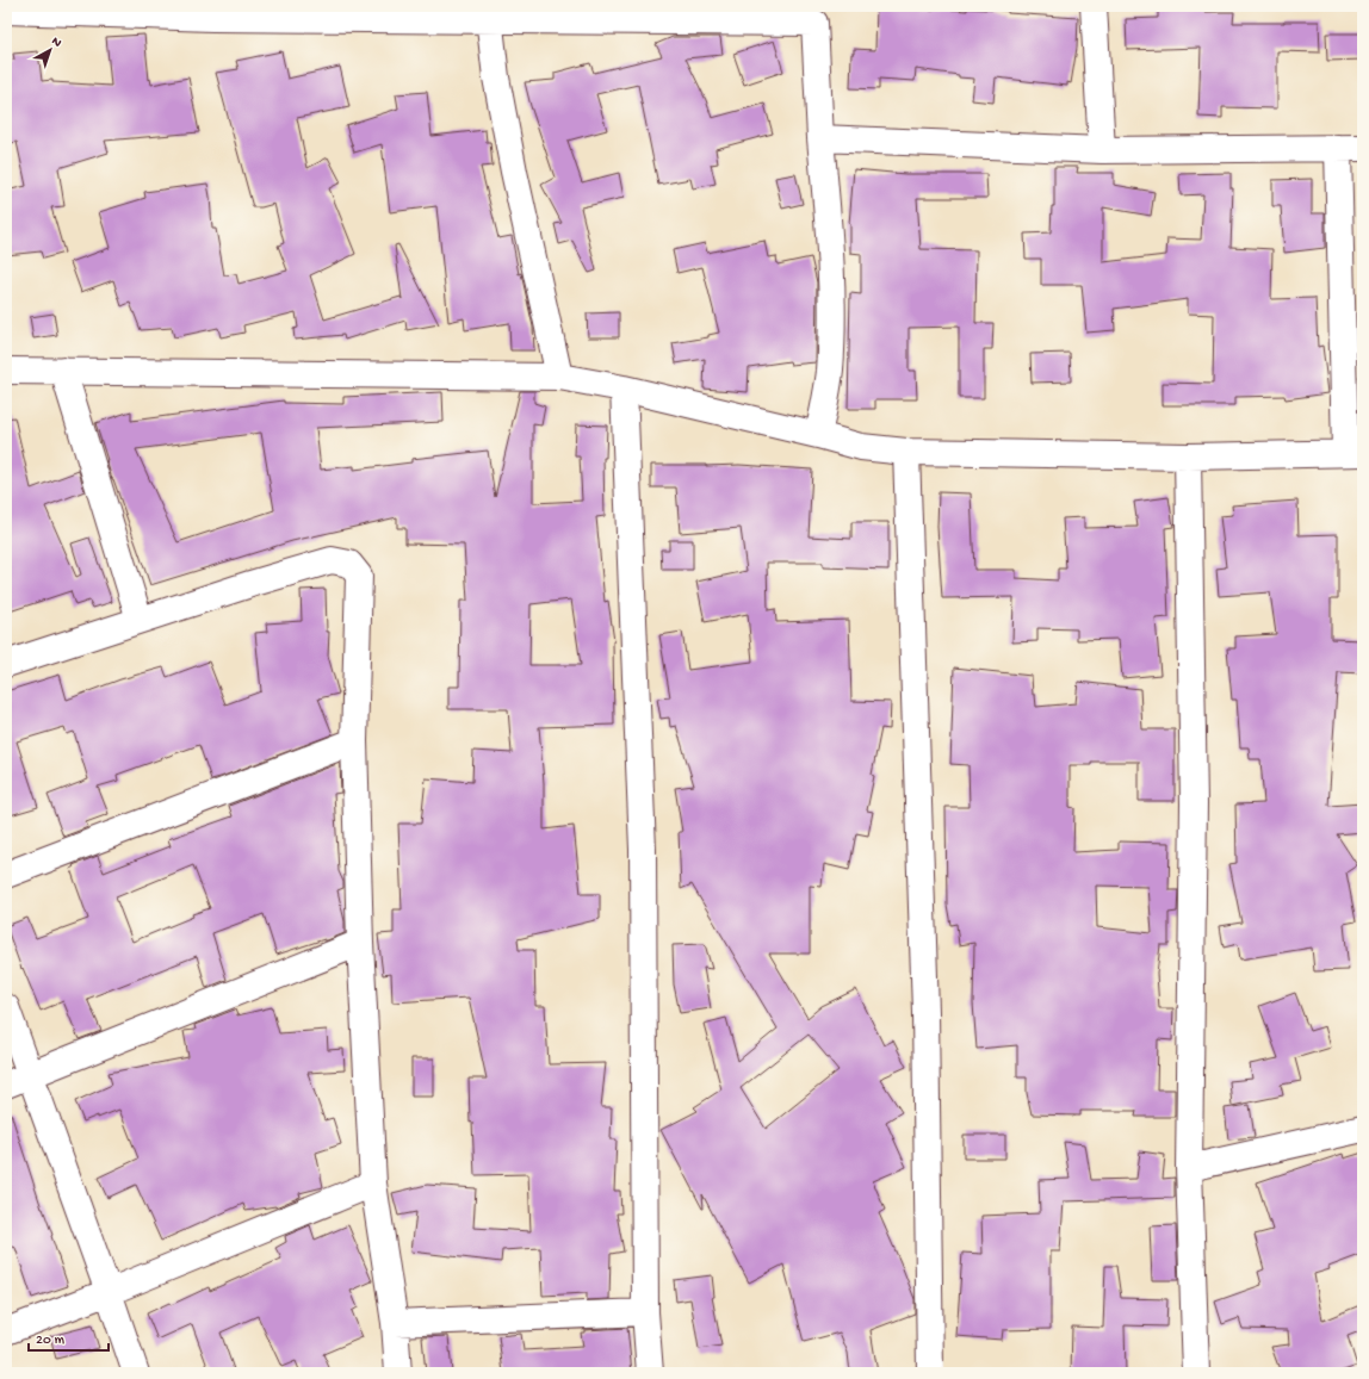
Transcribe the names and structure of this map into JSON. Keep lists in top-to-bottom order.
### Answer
{
  "scale_bar": "20 m",
  "north": "top right"
}
